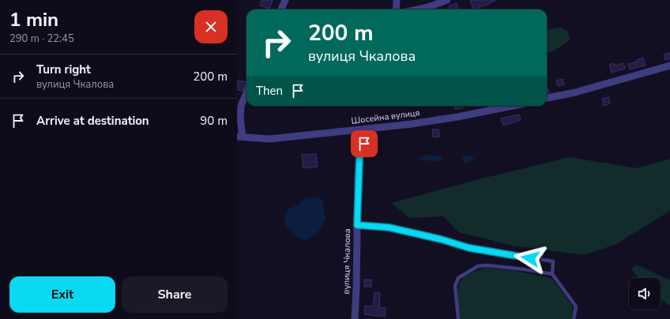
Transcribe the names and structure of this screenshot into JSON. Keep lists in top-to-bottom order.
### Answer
{
  "streets": {
    "street": ["Шосейна вулиця", "вулиця Чкалова"]
  },
  "crossings": [
    ["Шосейна вулиця", "вулиця Чкалова"]
  ],
  "page": {
    "heading": ["1 min", "290 m · 22:45"],
    "turn": ["200 m", "вулиця Чкалова"],
    "list": [
      {
        "name": "Turn right",
        "note": "вулиця Чкалова",
        "value": "200 m"
      },
      {
        "name": "Arrive at destination",
        "value": "90 m"
      }
    ],
    "then": "Then",
    "buttons": ["Exit", "Share"]
  }
}
